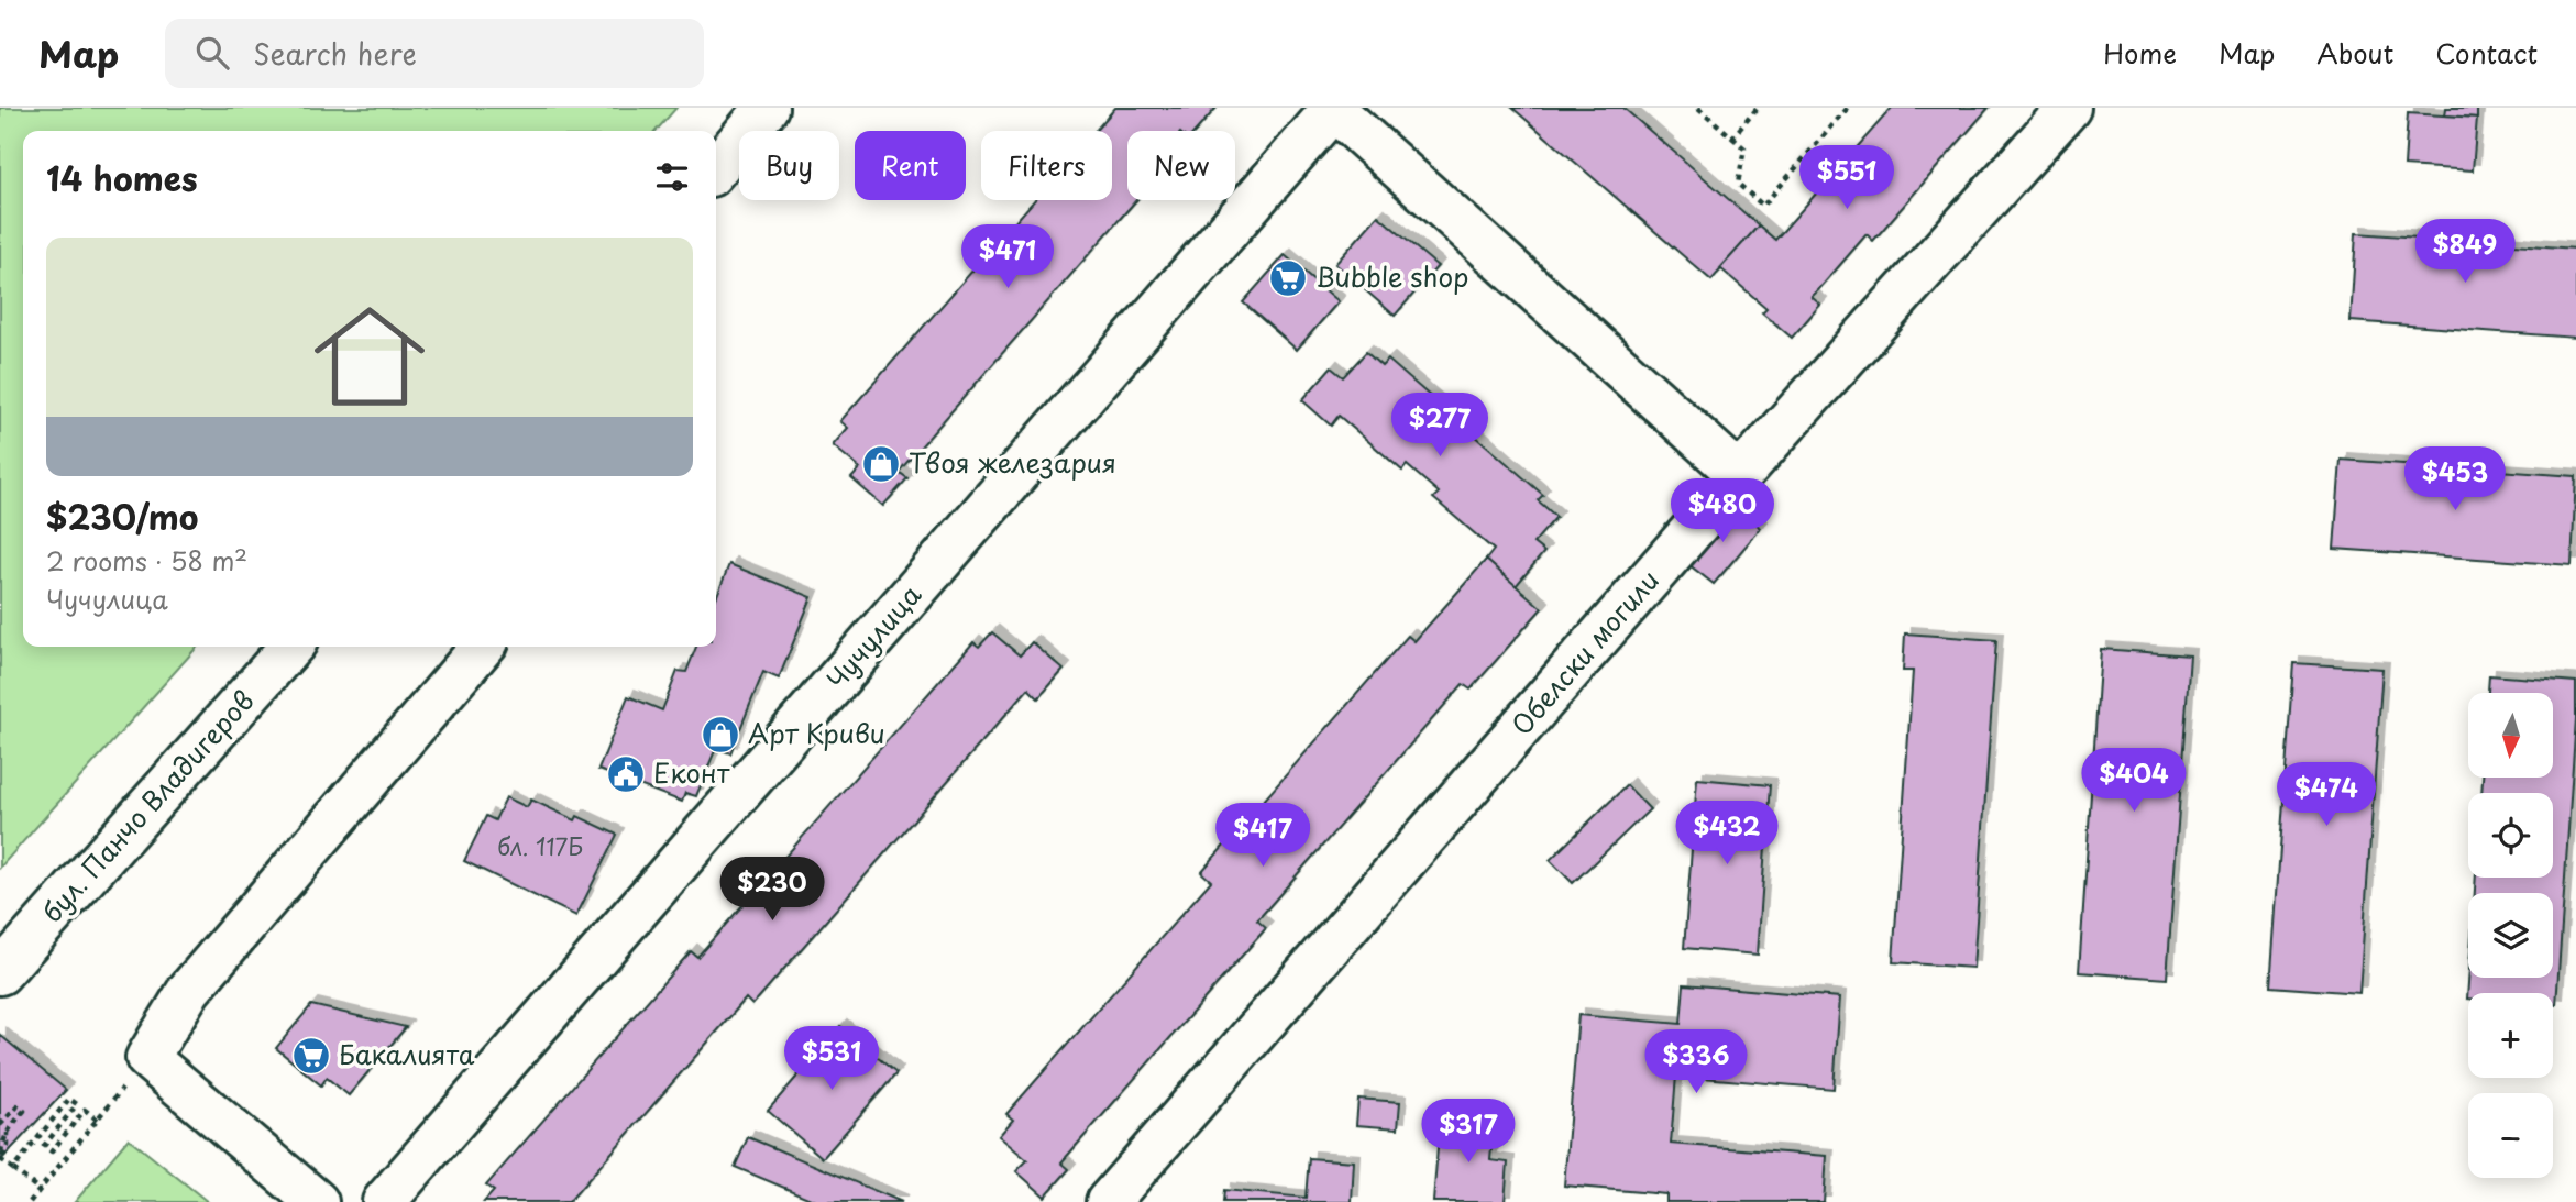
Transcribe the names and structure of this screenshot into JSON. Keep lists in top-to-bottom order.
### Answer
{
  "streets": {
    "street": ["Чучулица", "Обелски могили", "бул. Панчо Владигеров"]
  },
  "places": {
    "supermarket": ["Bubble shop", "Бакалията"],
    "shop": ["Твоя железария", "Арт Криви"],
    "public building": ["Еконт"]
  },
  "house_numbers": ["бл. 117Б"],
  "north": "bottom",
  "page": {
    "header": "Map",
    "search": "Search here",
    "nav": [
      "Home",
      "Map",
      "About",
      "Contact"
    ],
    "chip": [
      "Buy",
      "Rent",
      "Filters",
      "New"
    ],
    "heading": "14 homes",
    "price": [
      "$551",
      "$849",
      "$471",
      "$277",
      "$453",
      "$480",
      "$404",
      "$474",
      "$432",
      "$417",
      "$230",
      "$531",
      "$336",
      "$317"
    ],
    "list": [
      {
        "name": "$230/mo",
        "note": "2 rooms · 58 m² · Чучулица"
      }
    ],
    "map_buttons": ["+", "−"]
  }
}
